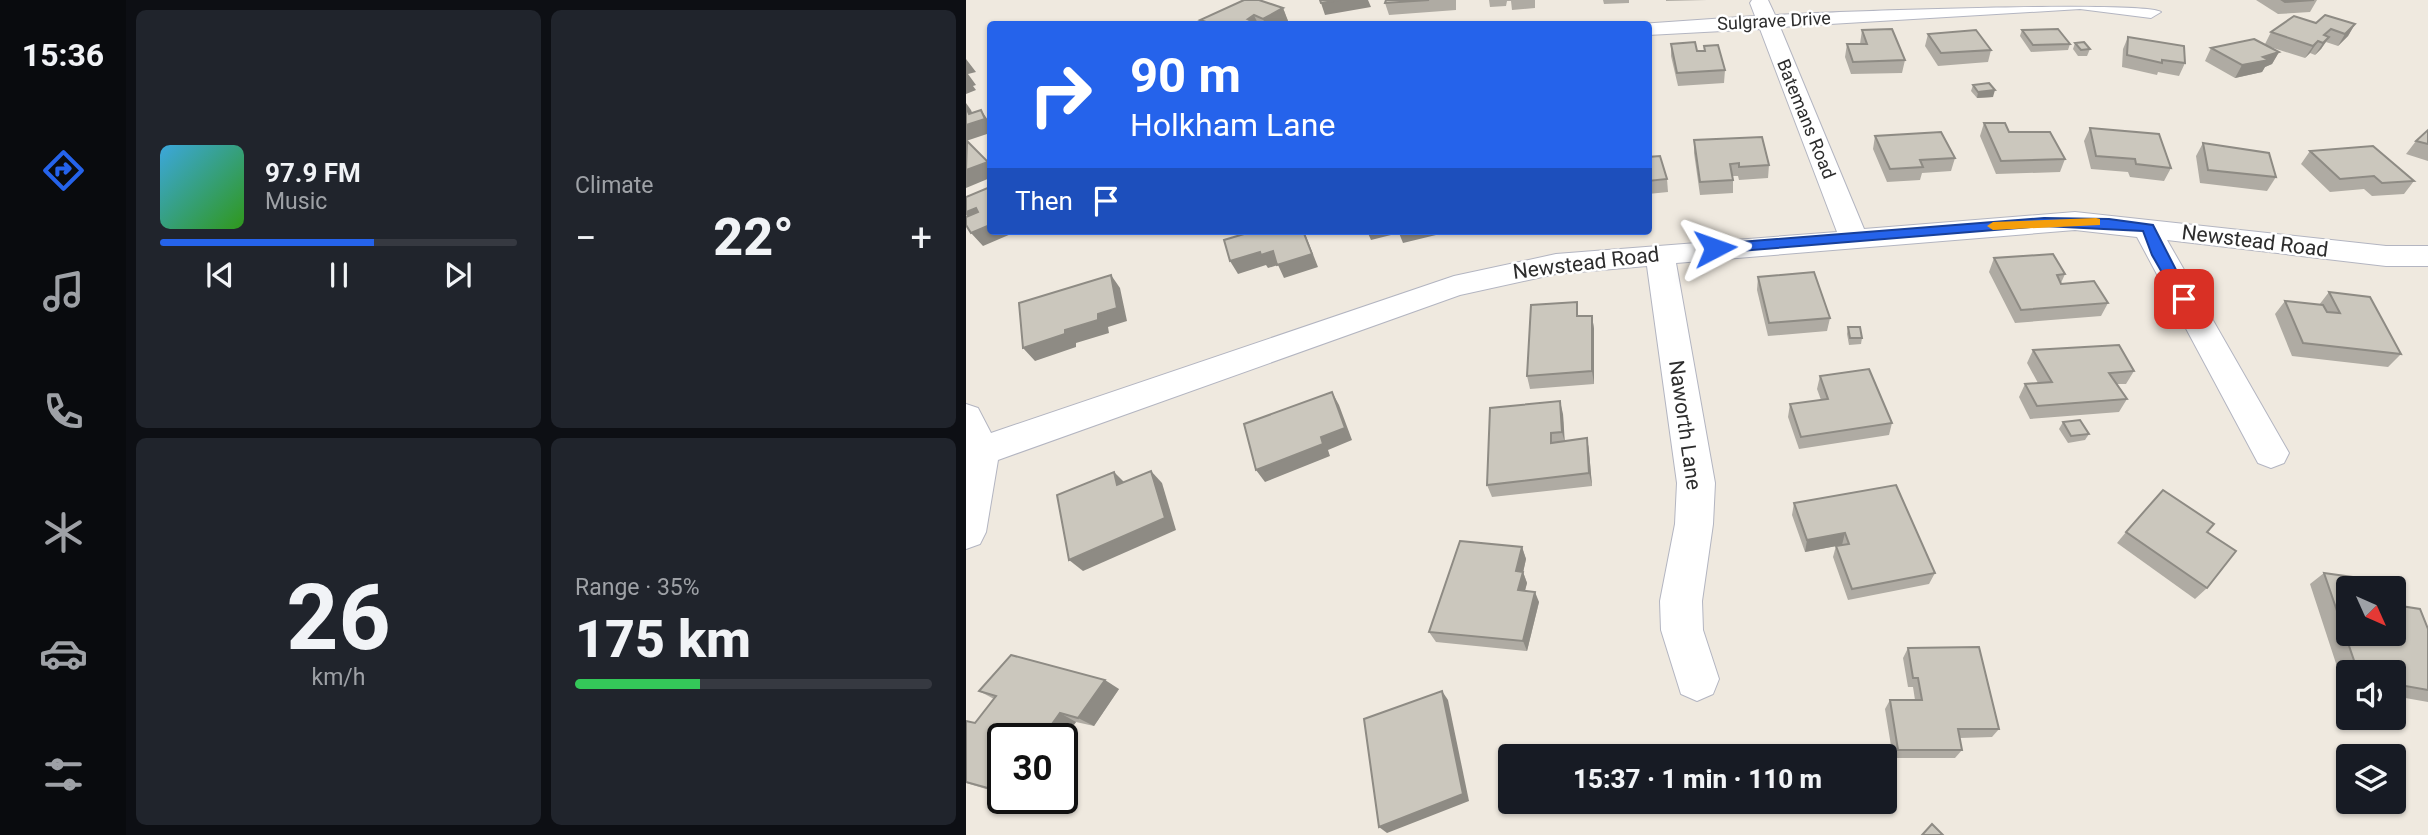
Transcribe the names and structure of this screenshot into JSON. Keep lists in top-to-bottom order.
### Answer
{
  "streets": {
    "street": [
      "Sulgrave Drive",
      "Batemans Road",
      "Newstead Road",
      "Naworth Lane"
    ]
  },
  "crossings": [
    ["Sulgrave Drive", "Batemans Road"],
    ["Batemans Road", "Newstead Road"],
    ["Newstead Road", "Naworth Lane"]
  ],
  "north": "bottom right",
  "page": {
    "tabs": "15:36",
    "tile": [
      "Climate",
      ["26", "km/h"],
      ["Range · 35%", "175 km"]
    ],
    "turn": ["90 m", "Holkham Lane"],
    "song": ["97.9 FM", "Music"],
    "then": "Then",
    "heat": ["−", "22°", "+"],
    "limit": "30",
    "trip": "15:37 · 1 min · 110 m"
  }
}
